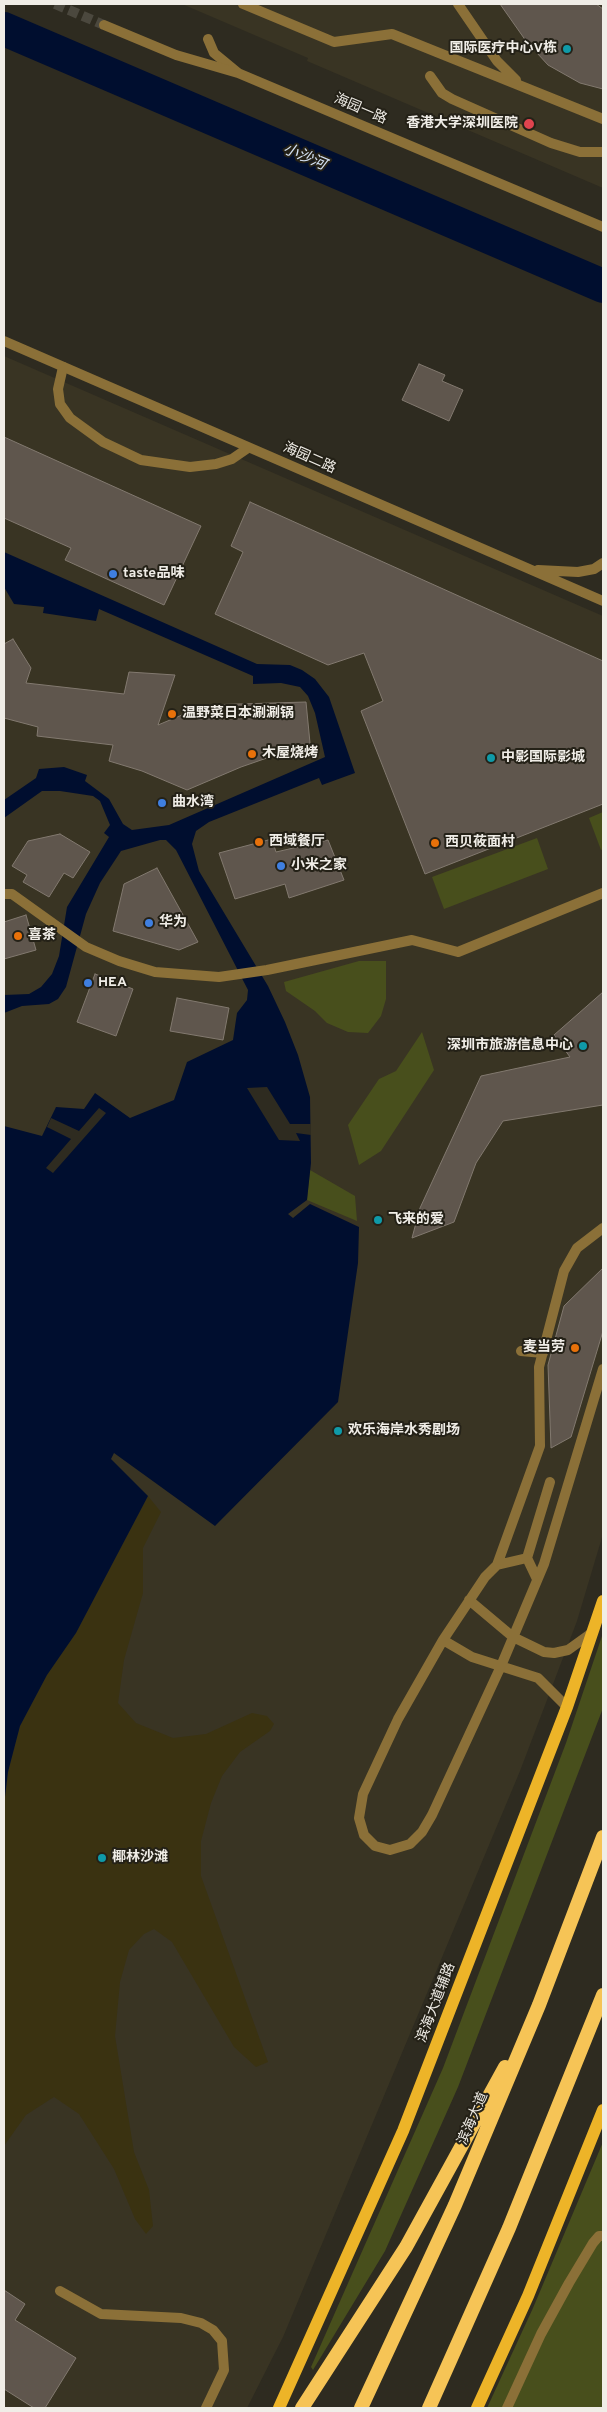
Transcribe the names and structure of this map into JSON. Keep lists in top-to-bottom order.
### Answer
{
  "streets": {
    "highway": ["滨海大道"],
    "main road": ["滨海大道辅路"],
    "street": ["海园一路", "海园二路"]
  },
  "water": ["小沙河"],
  "places": [
    "国际医疗中心V栋",
    "香港大学深圳医院",
    "taste品味",
    "温野菜日本涮涮锅",
    "木屋烧烤",
    "中影国际影城",
    "曲水湾",
    "西域餐厅",
    "西贝莜面村",
    "小米之家",
    "华为",
    "喜茶",
    "HEA",
    "深圳市旅游信息中心",
    "飞来的爱",
    "麦当劳",
    "欢乐海岸水秀剧场",
    "椰林沙滩"
  ]
}
